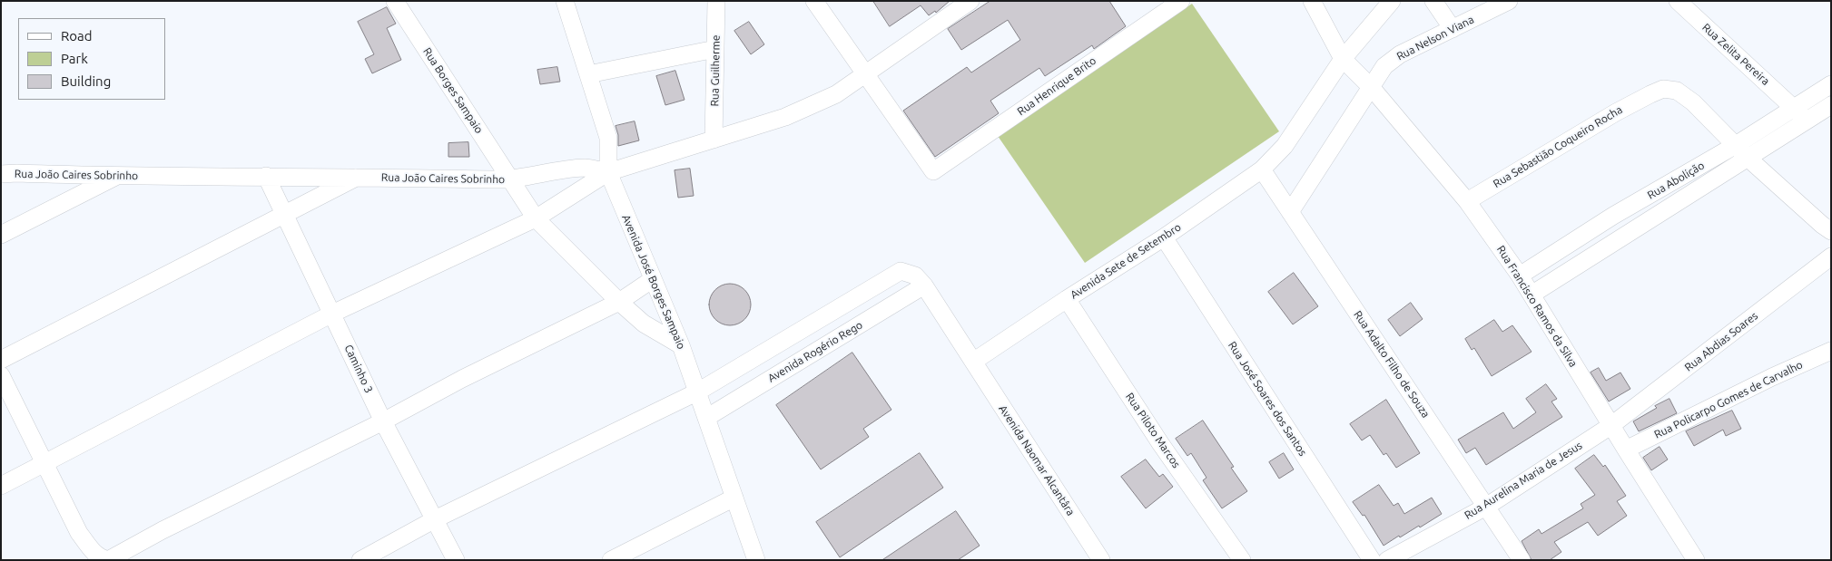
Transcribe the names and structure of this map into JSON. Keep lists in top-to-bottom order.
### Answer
{
  "streets": {
    "street": [
      "Rua Nelson Viana",
      "Rua Zelita Pereira",
      "Rua Guilherme",
      "Rua Henrique Brito",
      "Rua Borges Sampaio",
      "Rua Sebastião Coqueiro Rocha",
      "Rua João Caires Sobrinho",
      "Rua Abolição",
      "Avenida Sete de Setembro",
      "Avenida José Borges Sampaio",
      "Rua Francisco Ramos da Silva",
      "Rua Abdias Soares",
      "Avenida Rogério Rego",
      "Rua Adalto Filho de Souza",
      "Caminho 3",
      "Rua José Soares dos Santos",
      "Rua Policarpo Gomes de Carvalho",
      "Rua Piloto Marcos",
      "Avenida Naomar Alcantâra",
      "Rua Aurelina Maria de Jesus"
    ]
  },
  "crossings": [
    ["Rua Nelson Viana", "Rua Francisco Ramos da Silva"],
    ["Rua Nelson Viana", "Rua Adalto Filho de Souza"],
    ["Rua Zelita Pereira", "Rua Abolição"],
    ["Rua Guilherme", "Rua João Caires Sobrinho"],
    ["Rua Henrique Brito", "Rua João Caires Sobrinho"],
    ["Rua Borges Sampaio", "Rua João Caires Sobrinho"],
    ["Rua Borges Sampaio", "Avenida José Borges Sampaio"],
    ["Rua Sebastião Coqueiro Rocha", "Rua Abolição"],
    ["Rua Sebastião Coqueiro Rocha", "Rua Francisco Ramos da Silva"],
    ["Rua João Caires Sobrinho", "Avenida José Borges Sampaio"],
    ["Rua João Caires Sobrinho", "Caminho 3"],
    ["Rua Abolição", "Rua Francisco Ramos da Silva"],
    ["Avenida Sete de Setembro", "Rua Francisco Ramos da Silva"],
    ["Avenida Sete de Setembro", "Rua Adalto Filho de Souza"],
    ["Avenida Sete de Setembro", "Rua José Soares dos Santos"],
    ["Avenida Sete de Setembro", "Rua Piloto Marcos"],
    ["Avenida Sete de Setembro", "Avenida Naomar Alcantâra"],
    ["Avenida José Borges Sampaio", "Avenida Rogério Rego"],
    ["Rua Francisco Ramos da Silva", "Rua Abdias Soares"],
    ["Rua Francisco Ramos da Silva", "Rua Policarpo Gomes de Carvalho"],
    ["Rua Francisco Ramos da Silva", "Rua Aurelina Maria de Jesus"],
    ["Rua Abdias Soares", "Rua Aurelina Maria de Jesus"],
    ["Rua Adalto Filho de Souza", "Rua Aurelina Maria de Jesus"]
  ],
  "legend": ["Road", "Park", "Building"]
}
